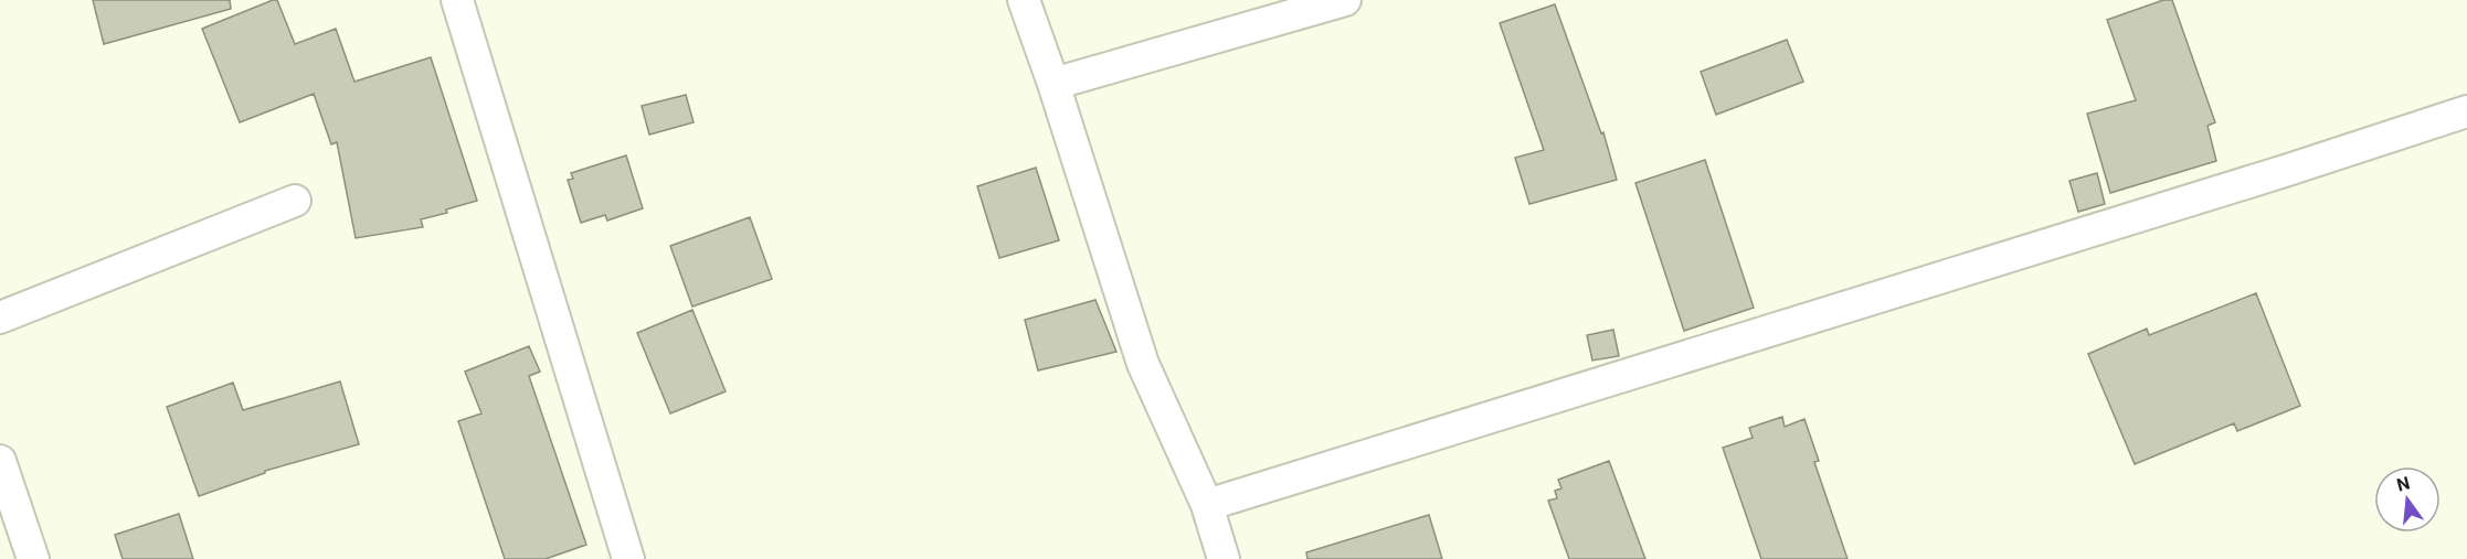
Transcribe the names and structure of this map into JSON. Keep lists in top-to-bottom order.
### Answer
{
  "north": "top"
}
